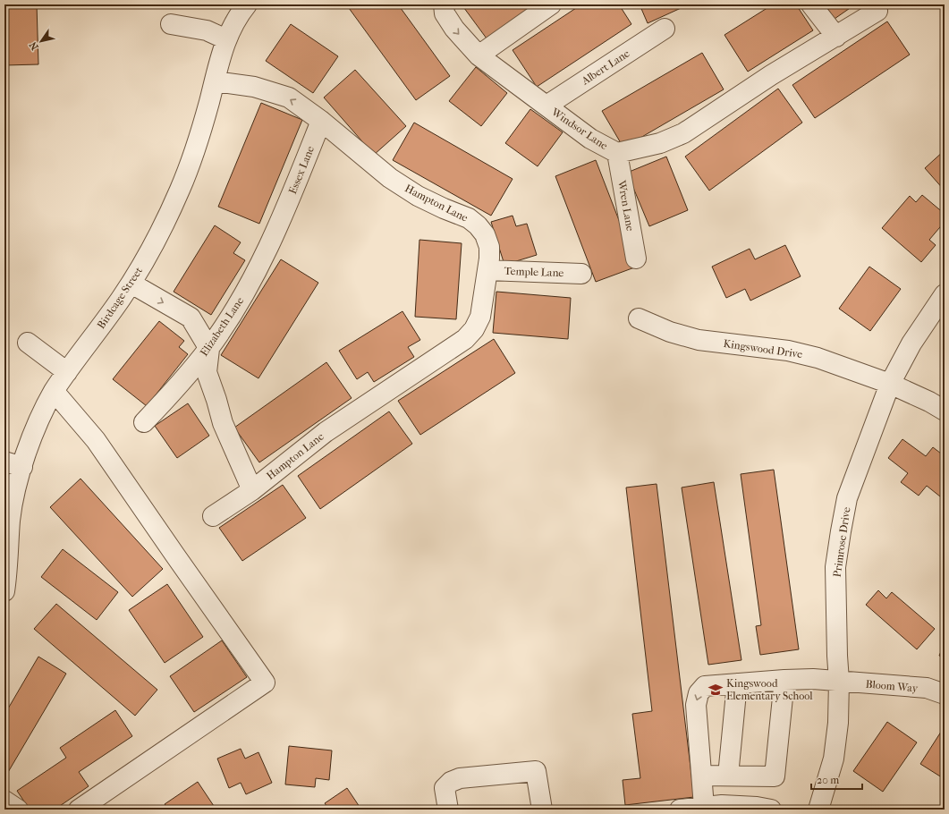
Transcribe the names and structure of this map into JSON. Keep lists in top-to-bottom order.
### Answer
{
  "streets": {
    "street": [
      "Albert Lane",
      "Windsor Lane",
      "Essex Lane",
      "Hampton Lane",
      "Wren Lane",
      "Temple Lane",
      "Birdcage Street",
      "Elizabeth Lane",
      "Kingswood Drive",
      "Primrose Drive",
      "Bloom Way"
    ]
  },
  "crossings": [
    ["Albert Lane", "Windsor Lane"],
    ["Windsor Lane", "Wren Lane"],
    ["Essex Lane", "Hampton Lane"],
    ["Essex Lane", "Elizabeth Lane"],
    ["Hampton Lane", "Temple Lane"],
    ["Hampton Lane", "Birdcage Street"],
    ["Kingswood Drive", "Primrose Drive"],
    ["Primrose Drive", "Bloom Way"]
  ],
  "places": {
    "school or university": ["Kingswood Elementary School"]
  },
  "scale_bar": "20 m",
  "north": "bottom left"
}
